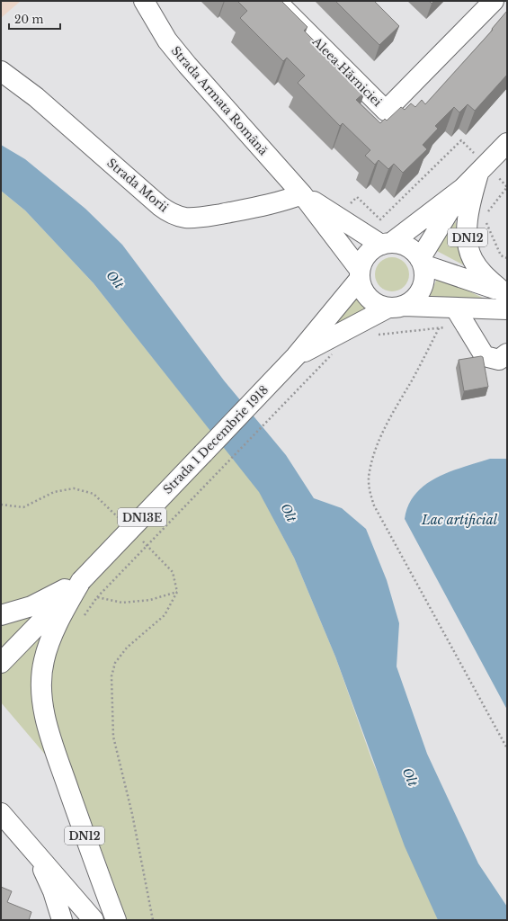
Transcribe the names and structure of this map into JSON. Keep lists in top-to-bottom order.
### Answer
{
  "streets": {
    "main road": [
      "Aleea Hărniciei",
      "Strada Armata Română",
      "Strada Morii",
      "DN12",
      "Strada 1 Decembrie 1918",
      "DN13E"
    ]
  },
  "crossings": [
    ["Strada Armata Română", "Strada Morii"],
    ["Strada Armata Română", "Strada 1 Decembrie 1918"],
    ["DN12", "Strada 1 Decembrie 1918"]
  ],
  "water": ["Olt", "Lac artificial"],
  "scale_bar": "20 m"
}
